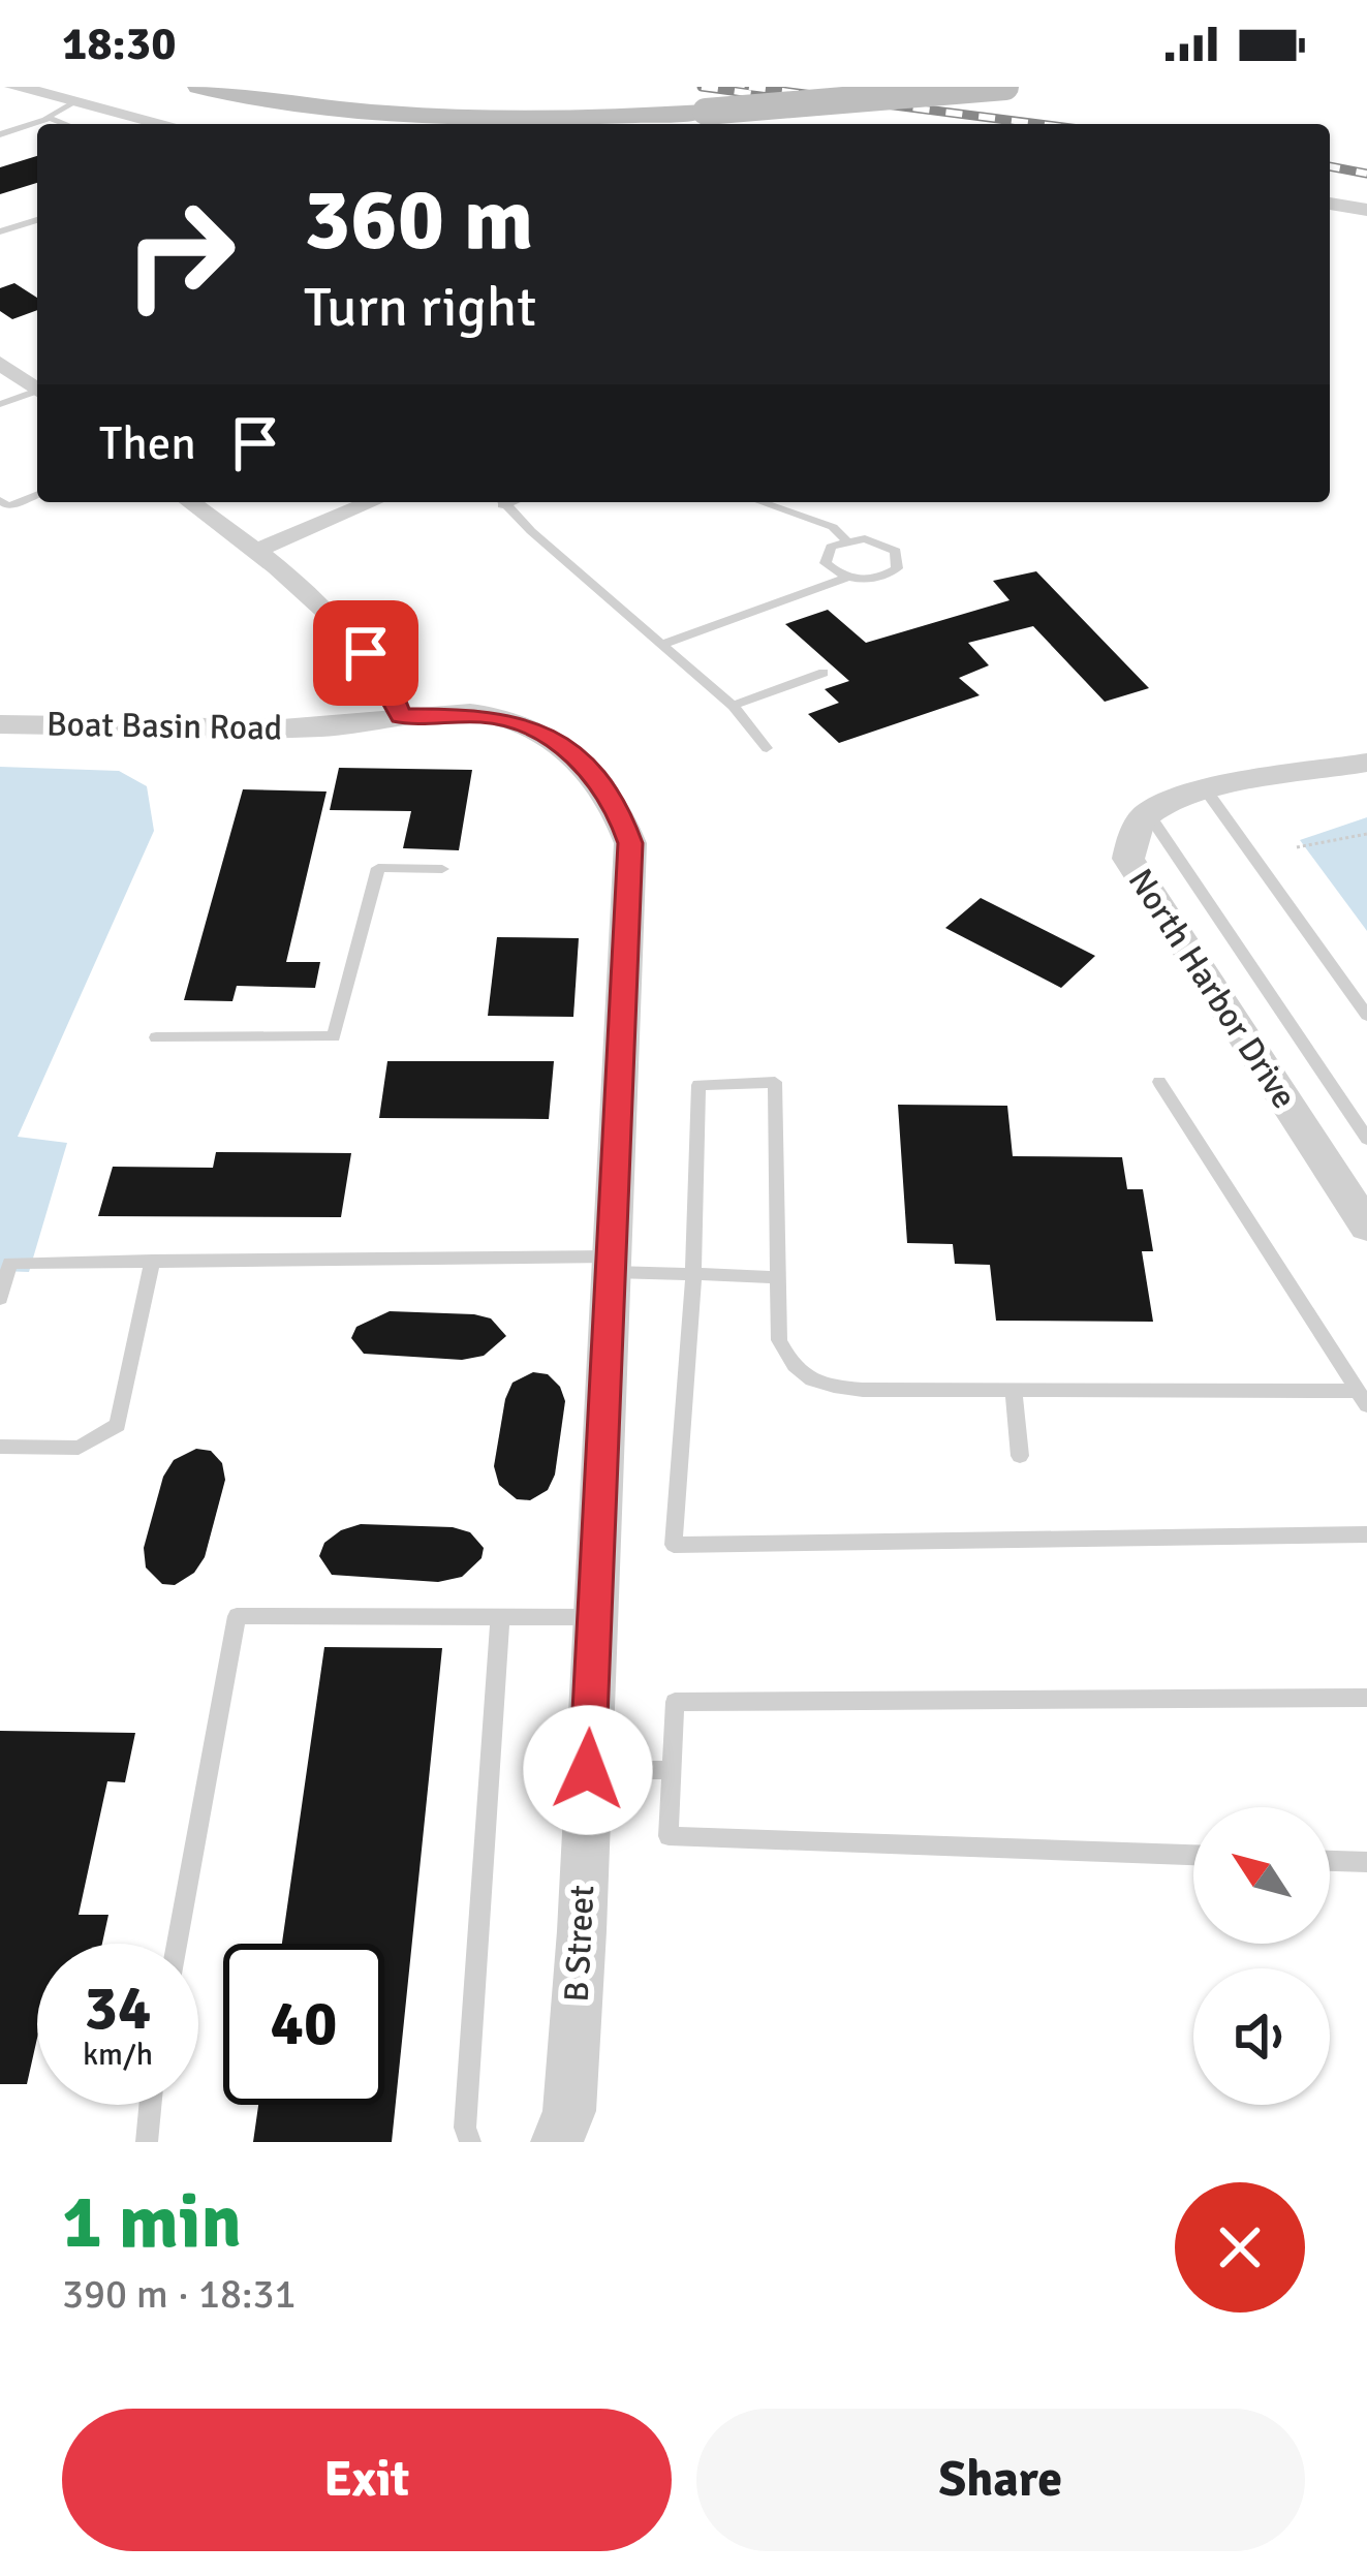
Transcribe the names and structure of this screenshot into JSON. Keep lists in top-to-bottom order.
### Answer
{
  "streets": {
    "street": ["Boat Basin Road", "North Harbor Drive", "B Street"]
  },
  "crossings": [
    ["Boat Basin Road", "B Street"]
  ],
  "north": "top left",
  "page": {
    "status": "18:30",
    "turn": ["360 m", "Turn right"],
    "then": "Then",
    "speed": "34 km/h",
    "limit": "40",
    "heading": ["1 min", "390 m · 18:31"],
    "buttons": ["Exit", "Share"]
  }
}
